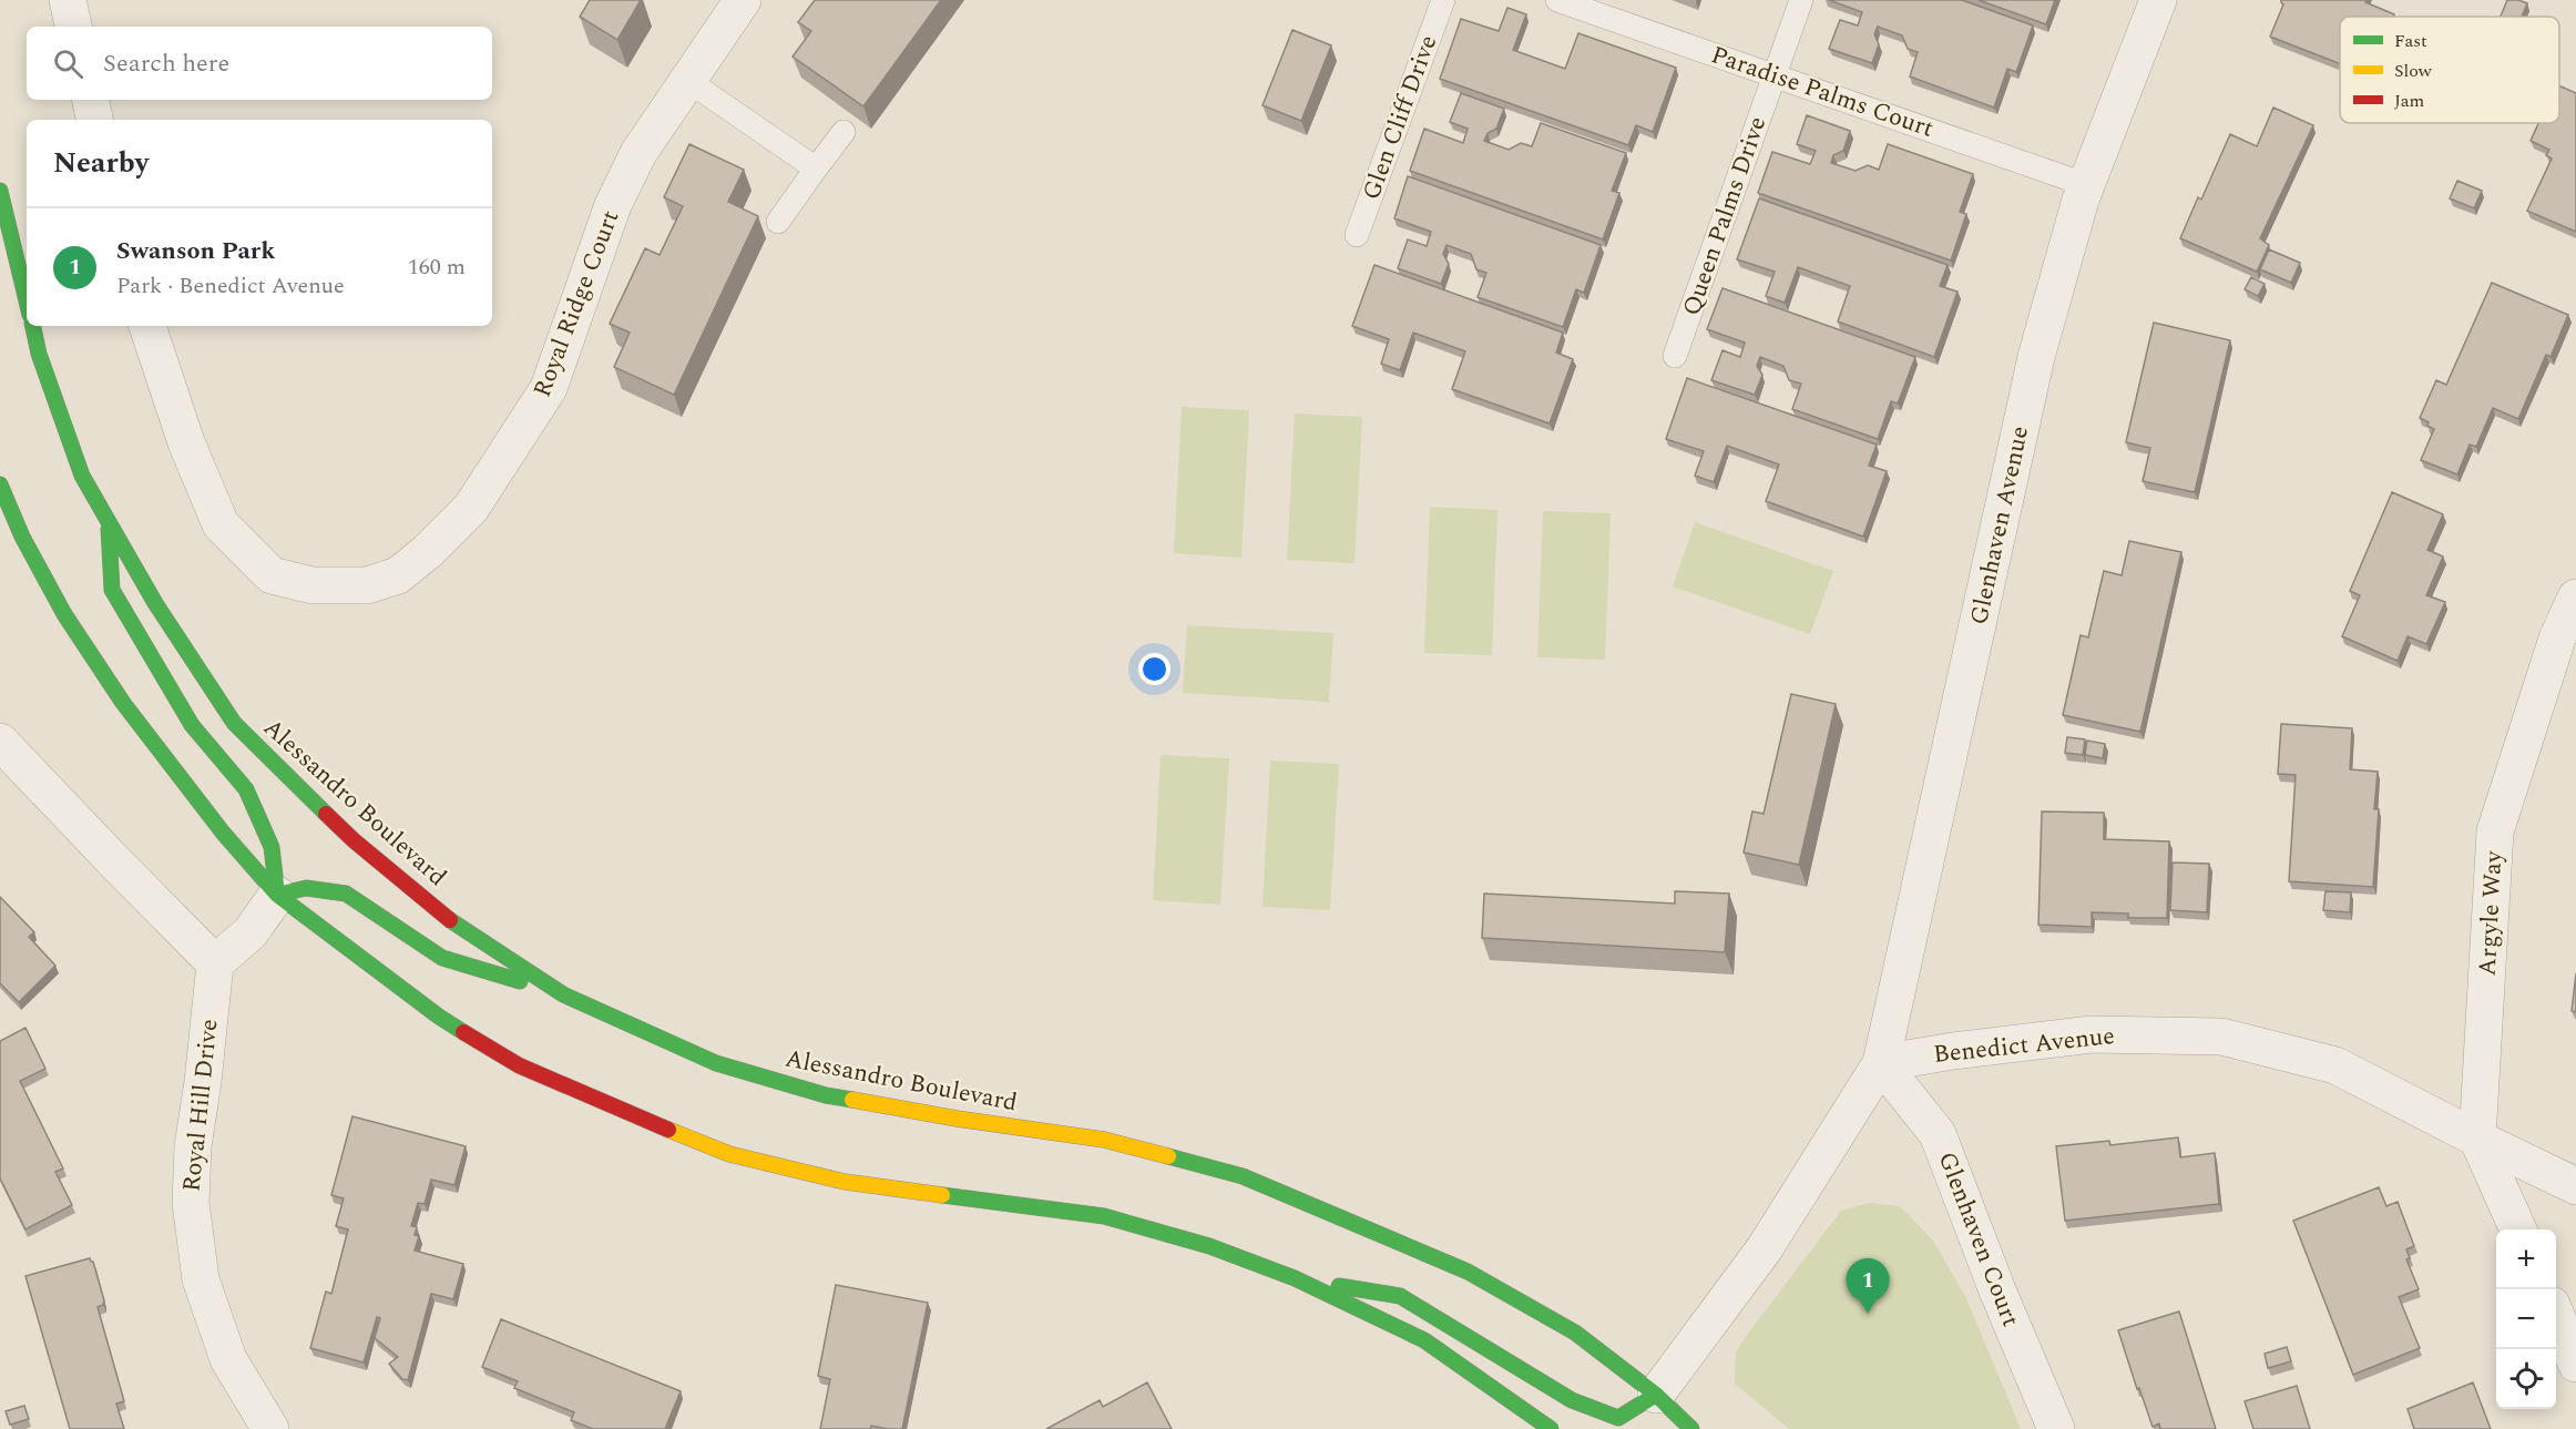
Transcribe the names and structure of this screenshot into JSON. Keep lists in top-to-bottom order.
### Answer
{
  "streets": {
    "main road": ["Alessandro Boulevard"],
    "street": [
      "Royal Ridge Court",
      "Glenhaven Avenue",
      "Argyle Way",
      "Benedict Avenue",
      "Royal Hill Drive",
      "Glenhaven Court"
    ],
    "lane": ["Paradise Palms Court", "Glen Cliff Drive", "Queen Palms Drive"]
  },
  "crossings": [
    ["Paradise Palms Court", "Queen Palms Drive"],
    ["Paradise Palms Court", "Glenhaven Avenue"],
    ["Glenhaven Avenue", "Benedict Avenue"],
    ["Glenhaven Avenue", "Glenhaven Court"],
    ["Argyle Way", "Benedict Avenue"],
    ["Benedict Avenue", "Glenhaven Court"]
  ],
  "legend": ["Fast", "Slow", "Jam"],
  "page": {
    "search": "Search here",
    "heading": "Nearby",
    "list": [
      {
        "mark": "1",
        "name": "Swanson Park",
        "note": "Park · Benedict Avenue",
        "value": "160 m"
      }
    ],
    "map_buttons": ["+", "−"],
    "pins": "1"
  }
}
